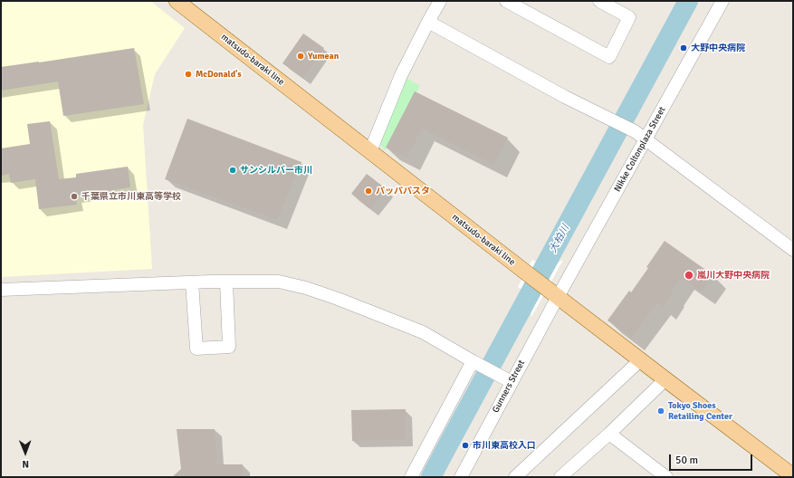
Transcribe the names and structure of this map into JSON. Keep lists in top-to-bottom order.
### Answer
{
  "streets": {
    "main road": ["matsudo-baraki line"],
    "street": ["Nikke Coltonplaza Street", "Gunners Street"]
  },
  "crossings": [
    ["matsudo-baraki line", "Nikke Coltonplaza Street"],
    ["matsudo-baraki line", "Gunners Street"],
    ["Nikke Coltonplaza Street", "Gunners Street"]
  ],
  "water": ["大柏川"],
  "places": [
    "大野中央病院",
    "Yumean",
    "McDonald's",
    "サンシルバー市川",
    "パッパパスタ",
    "千葉県立市川東高等学校",
    "嵐川大野中央病院",
    "Tokyo Shoes Retailing Center",
    "市川東高校入口"
  ],
  "scale_bar": "50 m",
  "north": "bottom"
}
